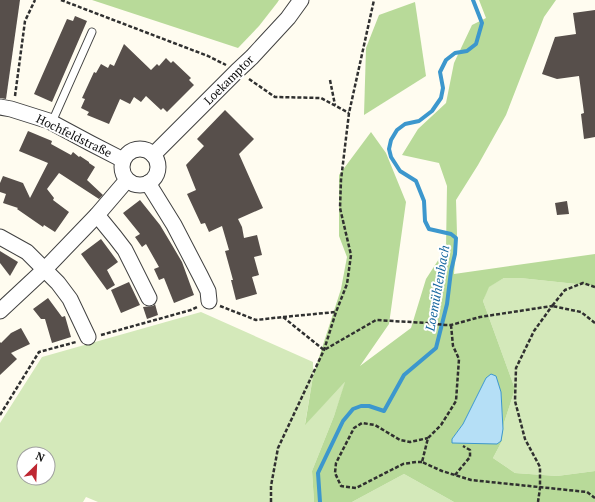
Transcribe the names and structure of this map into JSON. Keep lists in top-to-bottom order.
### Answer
{
  "streets": {
    "street": ["Loekamptor", "Hochfeldstraße"]
  },
  "crossings": [
    ["Loekamptor", "Hochfeldstraße"]
  ],
  "water": ["Loemühlenbach"],
  "north": "top right"
}
